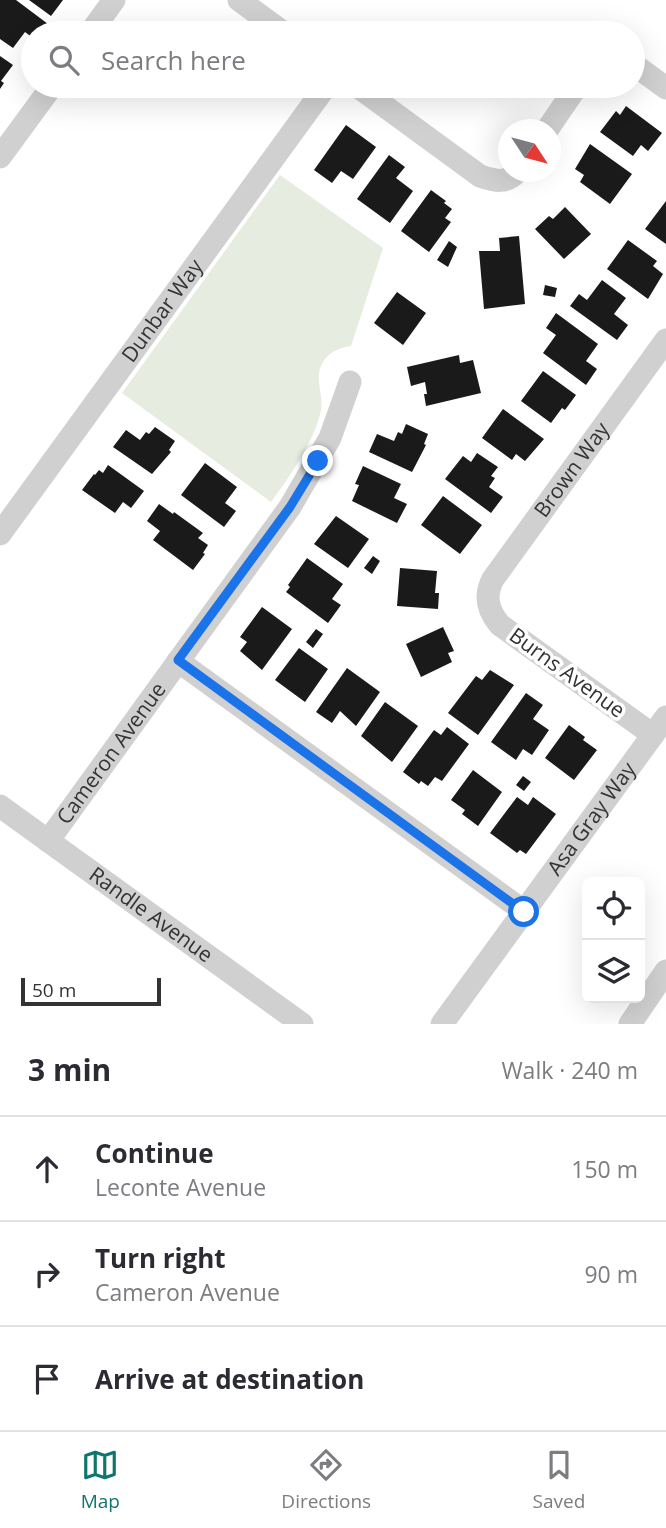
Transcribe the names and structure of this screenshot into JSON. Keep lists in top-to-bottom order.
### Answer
{
  "streets": {
    "street": [
      "Dunbar Way",
      "Brown Way",
      "Burns Avenue",
      "Cameron Avenue",
      "Asa Gray Way",
      "Randle Avenue"
    ]
  },
  "crossings": [
    ["Brown Way", "Burns Avenue"],
    ["Burns Avenue", "Asa Gray Way"],
    ["Cameron Avenue", "Randle Avenue"]
  ],
  "scale_bar": "50 m",
  "north": "bottom right",
  "page": {
    "search": "Search here",
    "scale": "50 m",
    "heading": ["3 min", "Walk · 240 m"],
    "list": [
      ["Continue", "Leconte Avenue", "150 m"],
      ["Turn right", "Cameron Avenue", "90 m"],
      "Arrive at destination"
    ],
    "nav": ["Map", "Directions", "Saved"]
  }
}
